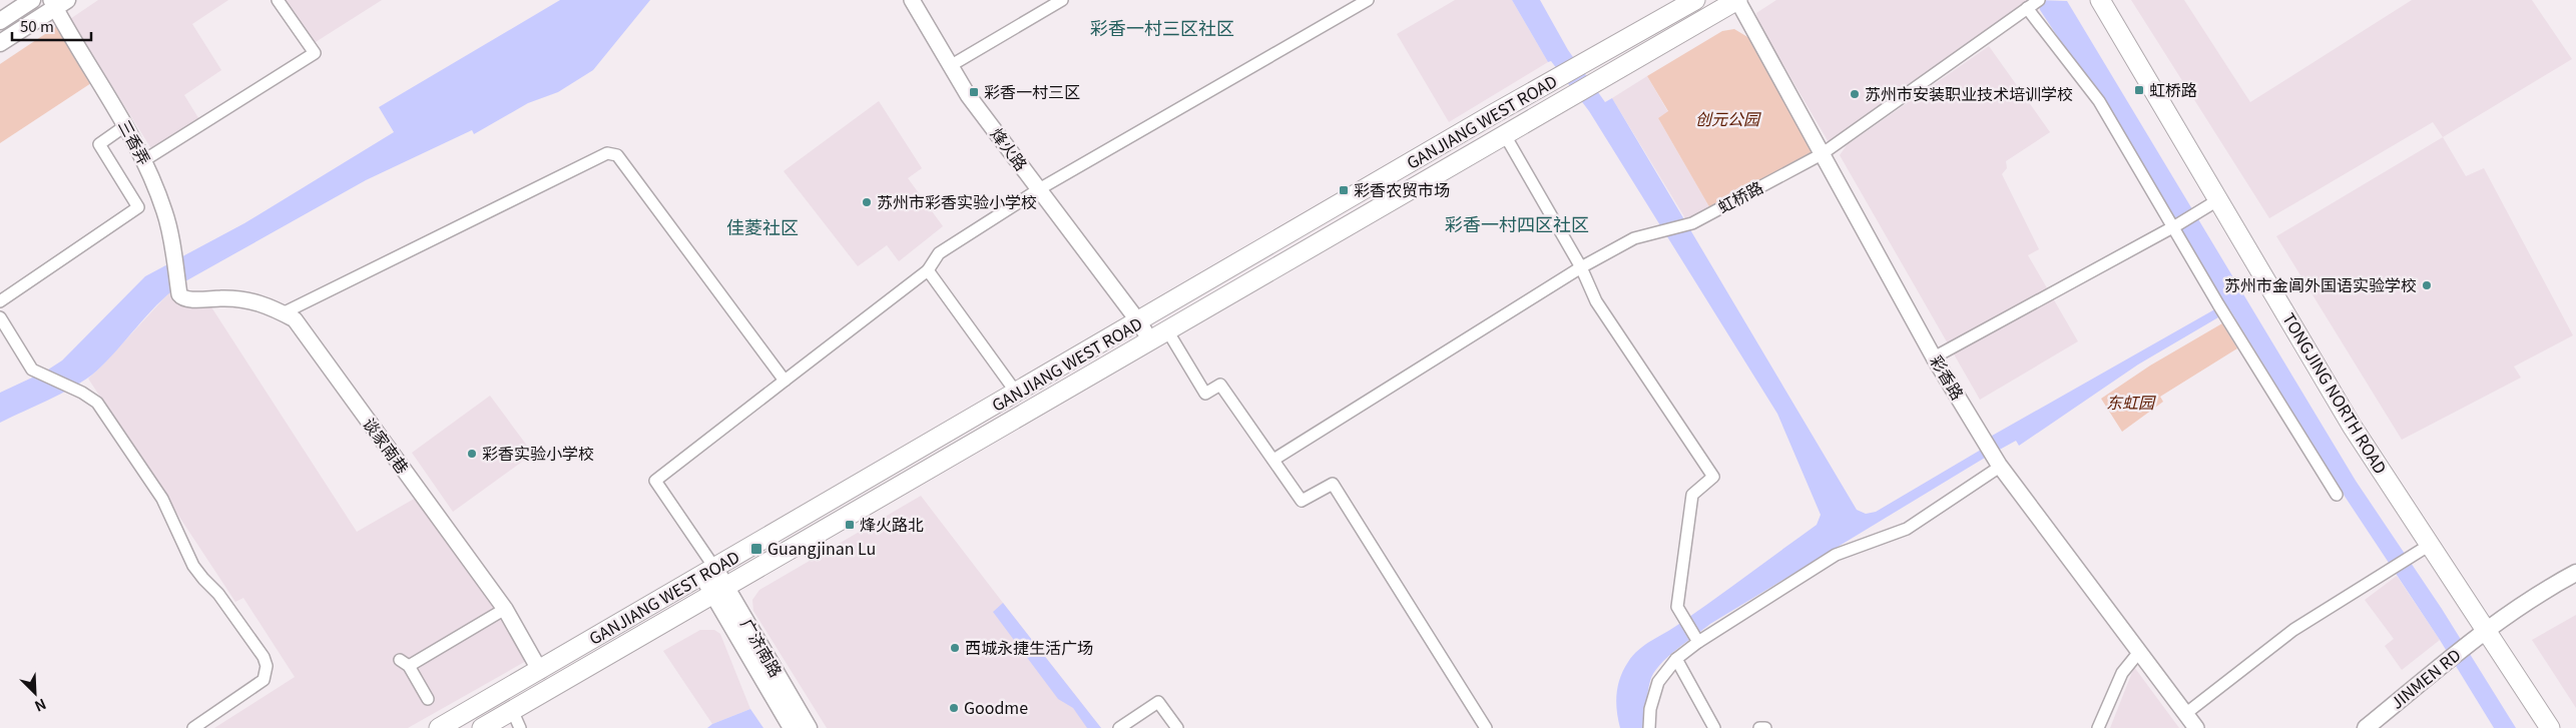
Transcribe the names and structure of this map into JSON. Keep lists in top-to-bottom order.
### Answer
{
  "streets": {
    "main road": [
      "GANJIANG WEST ROAD",
      "TONGJING NORTH ROAD",
      "广济南路",
      "JINMEN RD"
    ],
    "street": [
      "三香弄",
      "烽火路",
      "虹桥路",
      "彩香路",
      "谈家南巷"
    ]
  },
  "crossings": [
    ["GANJIANG WEST ROAD", "烽火路"],
    ["GANJIANG WEST ROAD", "彩香路"],
    ["GANJIANG WEST ROAD", "谈家南巷"],
    ["GANJIANG WEST ROAD", "广济南路"],
    ["三香弄", "谈家南巷"],
    ["虹桥路", "彩香路"],
    ["TONGJING NORTH ROAD", "JINMEN RD"]
  ],
  "districts": ["彩香一村三区社区", "彩香一村四区社区", "佳菱社区"],
  "parks": ["创元公园", "东虹园"],
  "places": {
    "transit": [
      "虹桥路",
      "彩香一村三区",
      "彩香农贸市场",
      "烽火路北",
      "Guangjinan Lu"
    ],
    "other": [
      "苏州市安装职业技术培训学校",
      "苏州市彩香实验小学校",
      "苏州市金阊外国语实验学校",
      "彩香实验小学校",
      "西城永捷生活广场",
      "Goodme"
    ]
  },
  "scale_bar": "50 m",
  "north": "bottom right"
}
